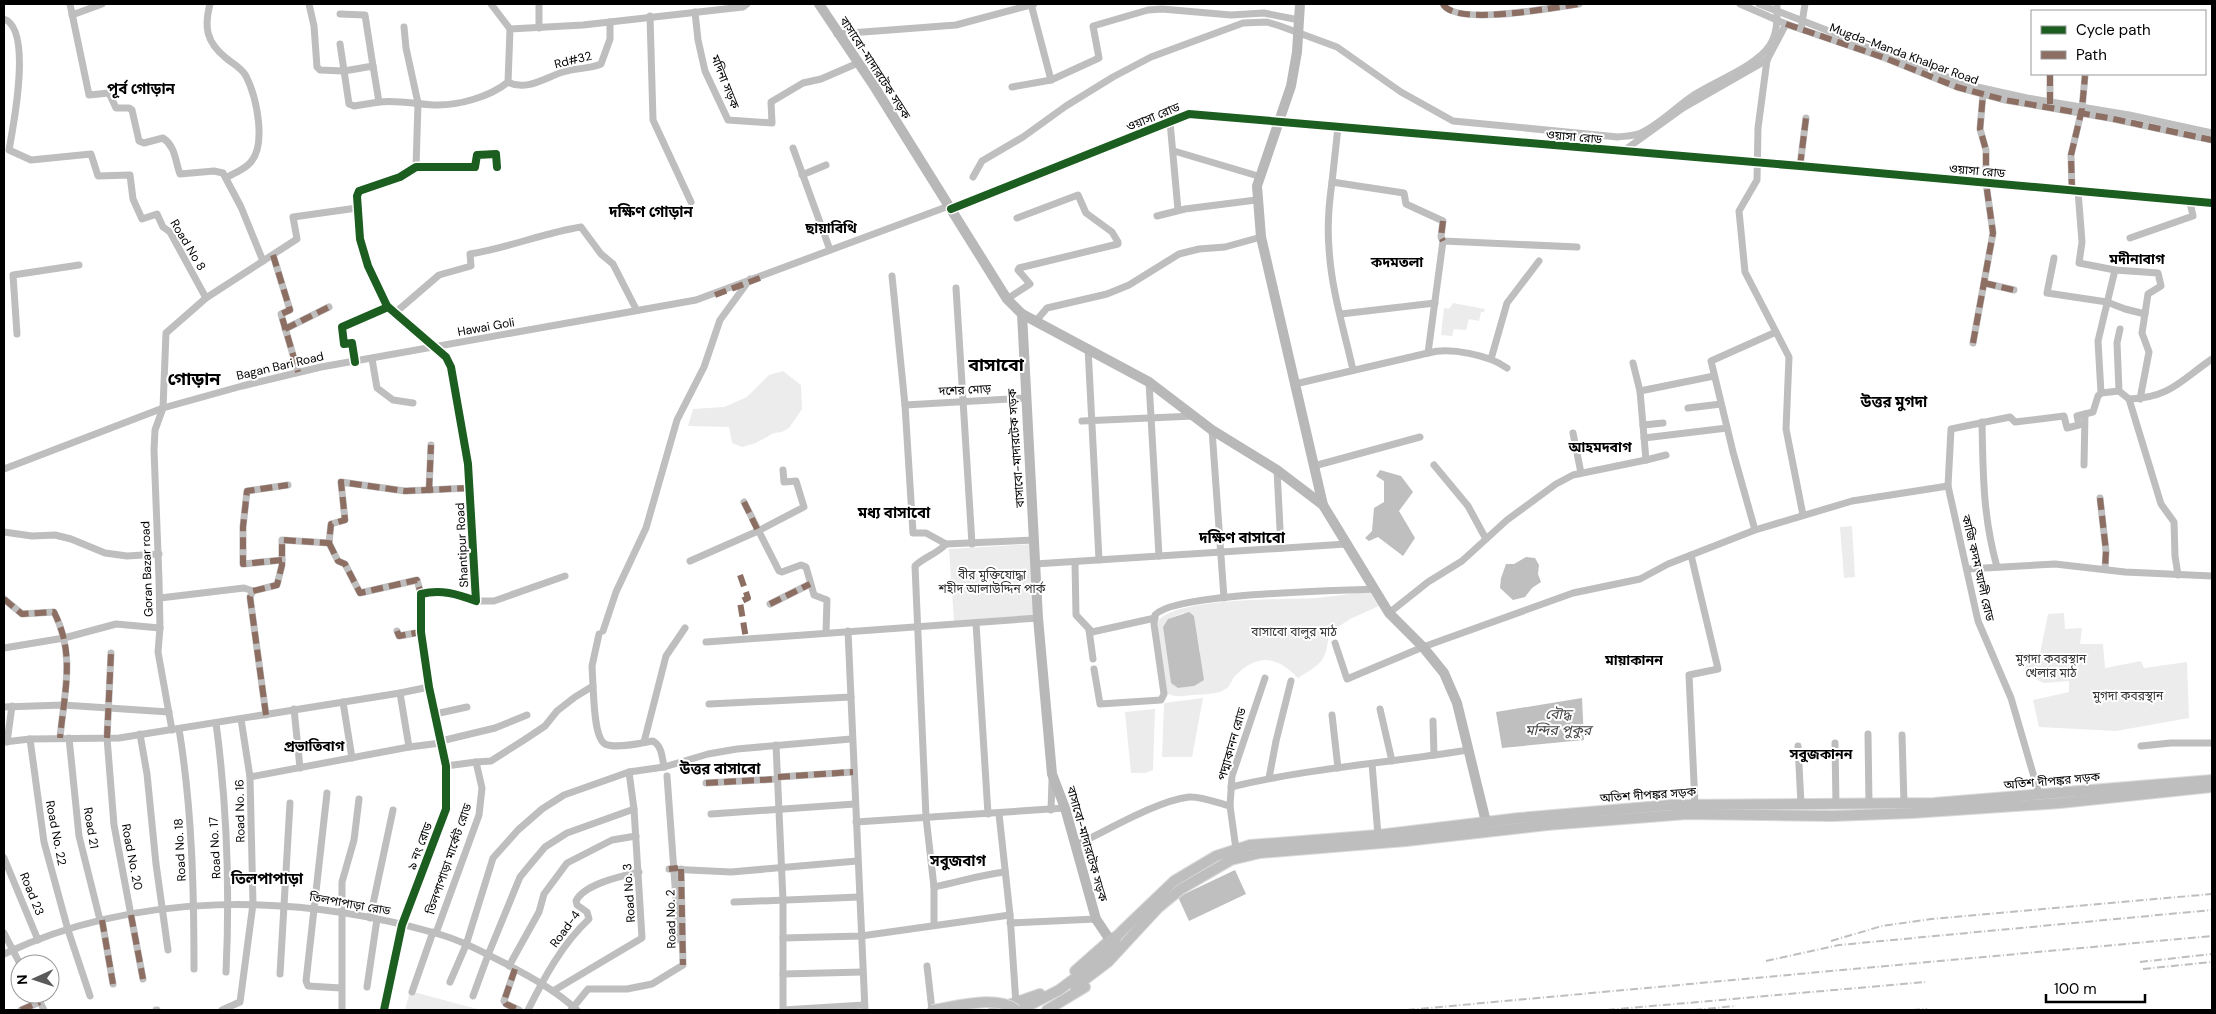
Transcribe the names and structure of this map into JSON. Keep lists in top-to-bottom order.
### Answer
{
  "streets": {
    "main road": ["অতিশ দীপঙ্কর সড়ক"],
    "street": [
      "Mugda-Manda Khalpar Road",
      "Rd#32",
      "বাসাবো-মাদারটেক সড়ক",
      "মদিনা সড়ক",
      "ওয়াসা রোড",
      "Road No 8",
      "Hawai Goli",
      "Bagan Bari Road",
      "দশের মোড়",
      "Shantipur Road",
      "কাজি কদম আলী রোড",
      "Goran Bazar road",
      "পদ্মাকানন রোড",
      "Road No. 16",
      "Road 21",
      "Road No. 22",
      "৯ নং রোড",
      "Road No. 17",
      "Road No. 18",
      "Road No. 20",
      "তিলপাপাড়া মার্কেট রোড",
      "Road No. 3",
      "Road 23",
      "তিলপাপাড়া রোড",
      "Road No. 2",
      "Road-4"
    ]
  },
  "crossings": [
    ["বাসাবো-মাদারটেক সড়ক", "মদিনা সড়ক"],
    ["বাসাবো-মাদারটেক সড়ক", "ওয়াসা রোড"],
    ["বাসাবো-মাদারটেক সড়ক", "দশের মোড়"],
    ["বাসাবো-মাদারটেক সড়ক", "অতিশ দীপঙ্কর সড়ক"],
    ["ওয়াসা রোড", "Hawai Goli"],
    ["Road No 8", "Goran Bazar road"],
    ["Hawai Goli", "Bagan Bari Road"],
    ["Hawai Goli", "Shantipur Road"],
    ["Bagan Bari Road", "Shantipur Road"],
    ["Bagan Bari Road", "Goran Bazar road"],
    ["কাজি কদম আলী রোড", "অতিশ দীপঙ্কর সড়ক"],
    ["Goran Bazar road", "Road No. 18"],
    ["পদ্মাকানন রোড", "অতিশ দীপঙ্কর সড়ক"],
    ["Road No. 16", "তিলপাপাড়া রোড"],
    ["Road 21", "তিলপাপাড়া রোড"],
    ["Road No. 22", "তিলপাপাড়া রোড"],
    ["৯ নং রোড", "তিলপাপাড়া রোড"],
    ["Road No. 17", "তিলপাপাড়া রোড"],
    ["Road No. 18", "তিলপাপাড়া রোড"],
    ["Road No. 20", "তিলপাপাড়া রোড"],
    ["তিলপাপাড়া মার্কেট রোড", "তিলপাপাড়া রোড"],
    ["Road No. 3", "তিলপাপাড়া রোড"],
    ["Road No. 3", "Road-4"],
    ["Road 23", "তিলপাপাড়া রোড"],
    ["তিলপাপাড়া রোড", "Road No. 2"],
    ["তিলপাপাড়া রোড", "Road-4"]
  ],
  "districts": [
    "পূর্ব গোড়ান",
    "দক্ষিণ গোড়ান",
    "ছায়াবিথি",
    "মদীনাবাগ",
    "কদমতলা",
    "বাসাবো",
    "গোড়ান",
    "উত্তর মুগদা",
    "আহমদবাগ",
    "মধ্য বাসাবো",
    "দক্ষিণ বাসাবো",
    "মায়াকানন",
    "প্রভাতিবাগ",
    "সবুজকানন",
    "উত্তর বাসাবো",
    "সবুজবাগ",
    "তিলপাপাড়া"
  ],
  "water": ["বৌদ্ধ মন্দির পুকুর"],
  "parks": [
    "বীর মুক্তিযোদ্ধা শহীদ আলাউদ্দিন পার্ক",
    "বাসাবো বালুর মাঠ",
    "মুগদা কবরস্থান খেলার মাঠ",
    "মুগদা কবরস্থান"
  ],
  "legend": ["Cycle path", "Path"],
  "scale_bar": "100 m",
  "north": "left"
}
